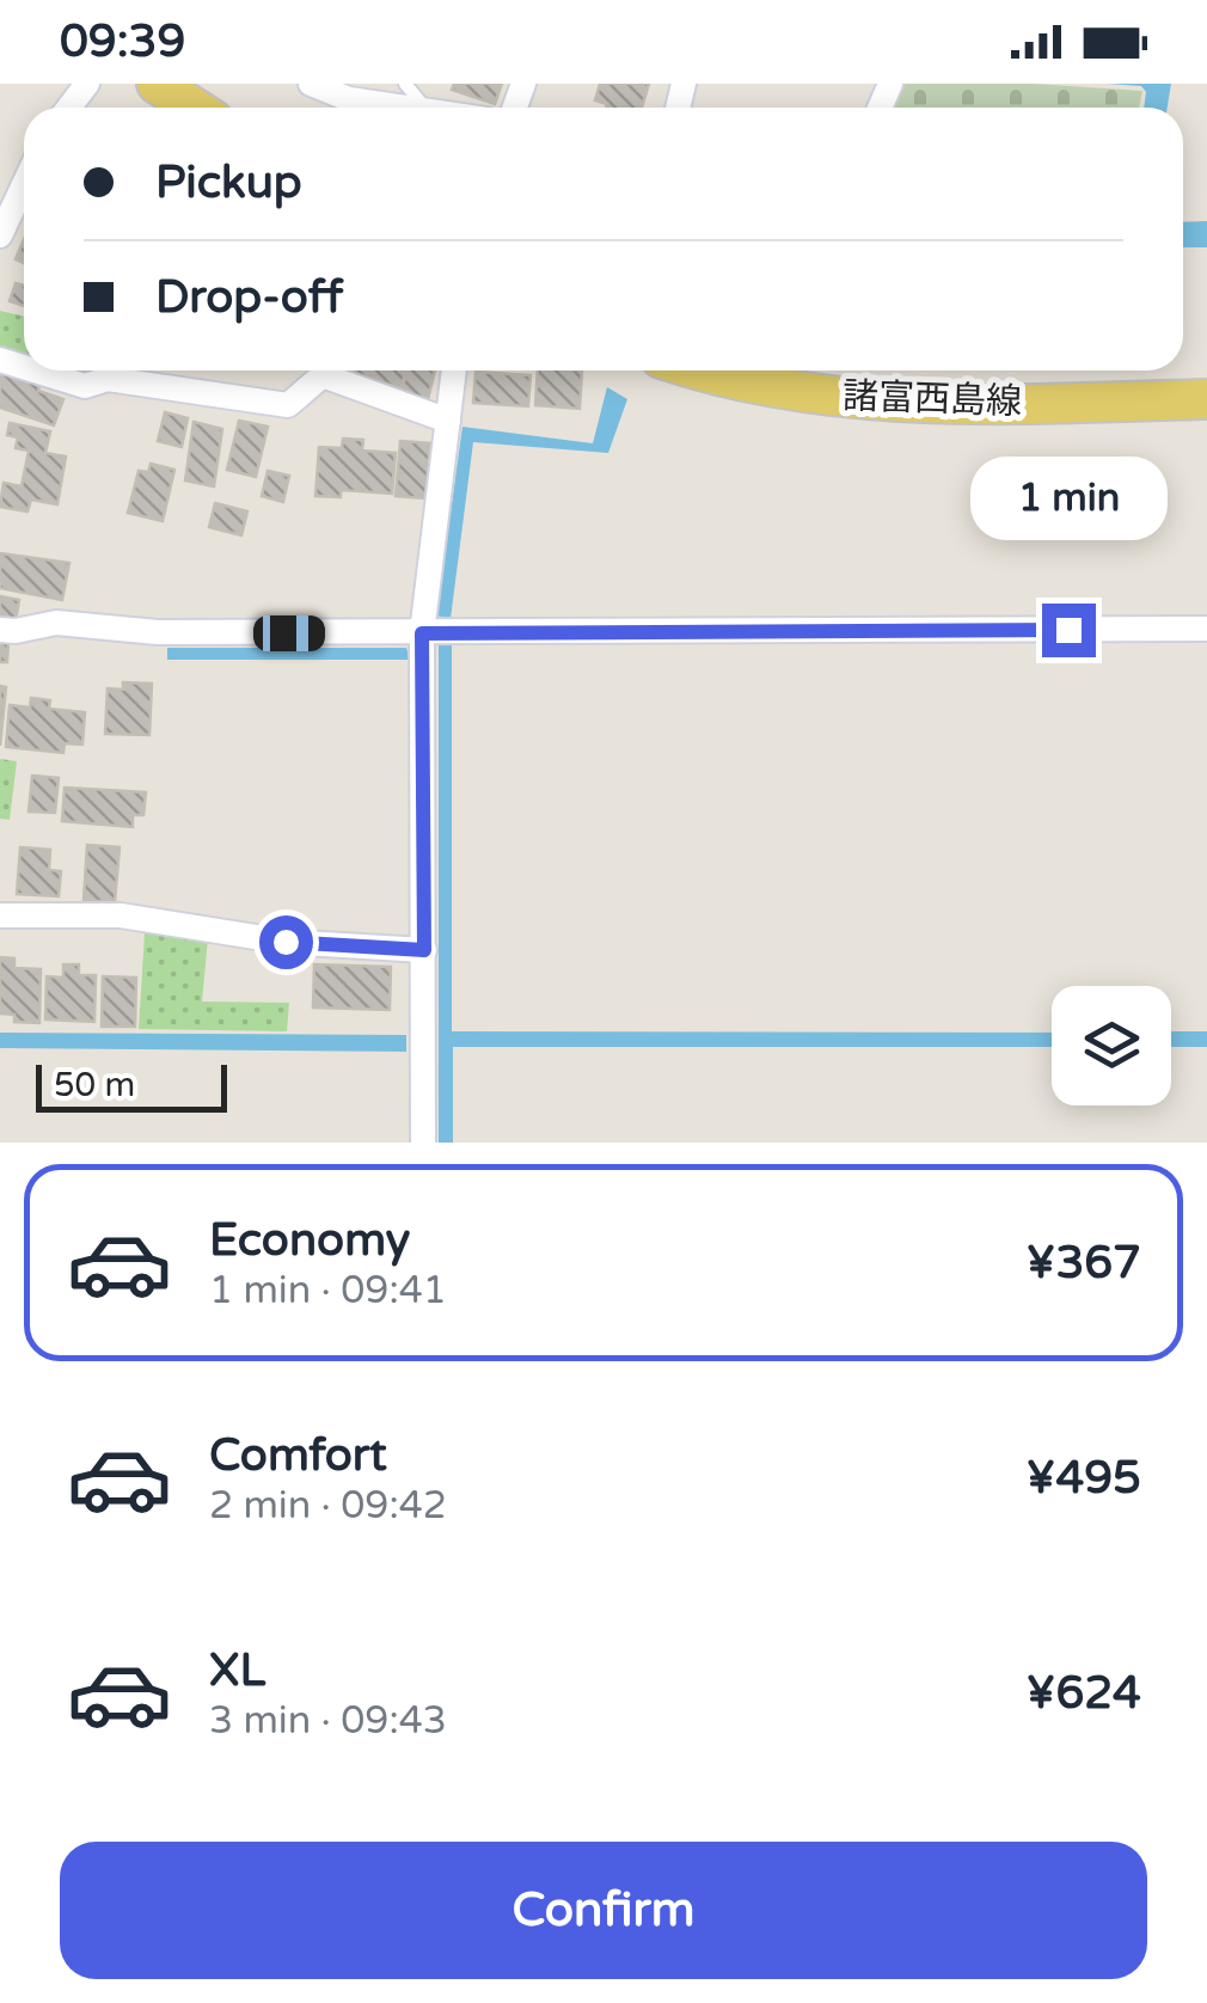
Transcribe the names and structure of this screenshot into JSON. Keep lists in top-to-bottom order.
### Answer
{
  "streets": {
    "main road": ["諸富西島線"]
  },
  "scale_bar": "50 m",
  "page": {
    "status": "09:39",
    "banner": ["Pickup", "Drop-off"],
    "bubble": "1 min",
    "scale": "50 m",
    "list": [
      {
        "name": "Economy",
        "note": "1 min · 09:41",
        "value": "¥367"
      },
      {
        "name": "Comfort",
        "note": "2 min · 09:42",
        "value": "¥495"
      },
      {
        "name": "XL",
        "note": "3 min · 09:43",
        "value": "¥624"
      }
    ],
    "buttons": "Confirm"
  }
}
